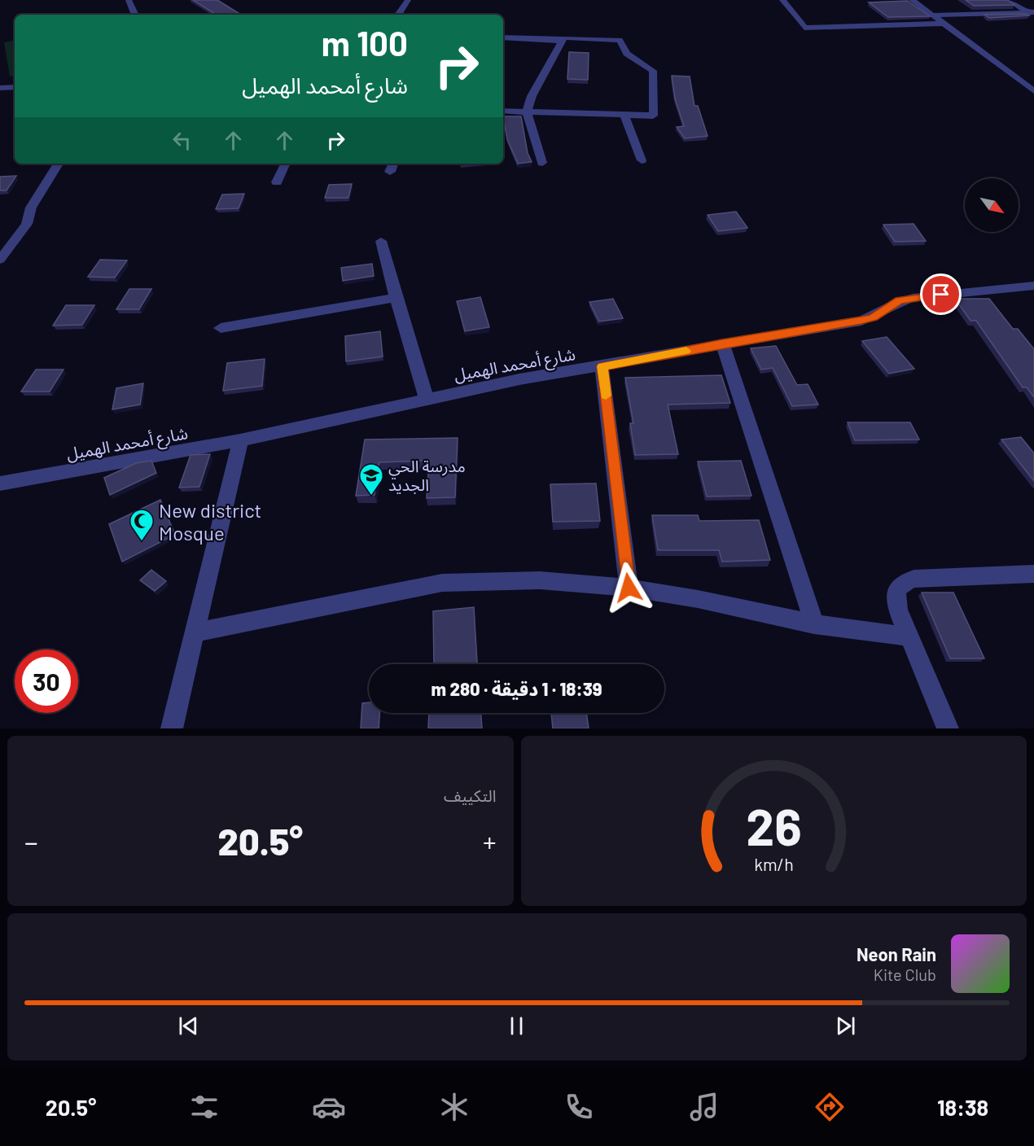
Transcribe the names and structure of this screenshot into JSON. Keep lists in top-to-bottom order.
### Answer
{
  "streets": {
    "street": ["شارع أمحمد الهميل"]
  },
  "places": {
    "school or university": ["مدرسة الحي الجديد"],
    "mosque": ["New district Mosque"]
  },
  "north": "bottom right",
  "page": {
    "turn": ["100 m", "شارع أمحمد الهميل"],
    "limit": "30",
    "trip": "18:39 · 1 دقيقة · 280 m",
    "tile": "التكييف",
    "heat": ["−", "20.5°", "+"],
    "song": ["Neon Rain", "Kite Club"],
    "tabs": ["18:38", "20.5°"],
    "gauge": ["26", "km/h"]
  }
}
